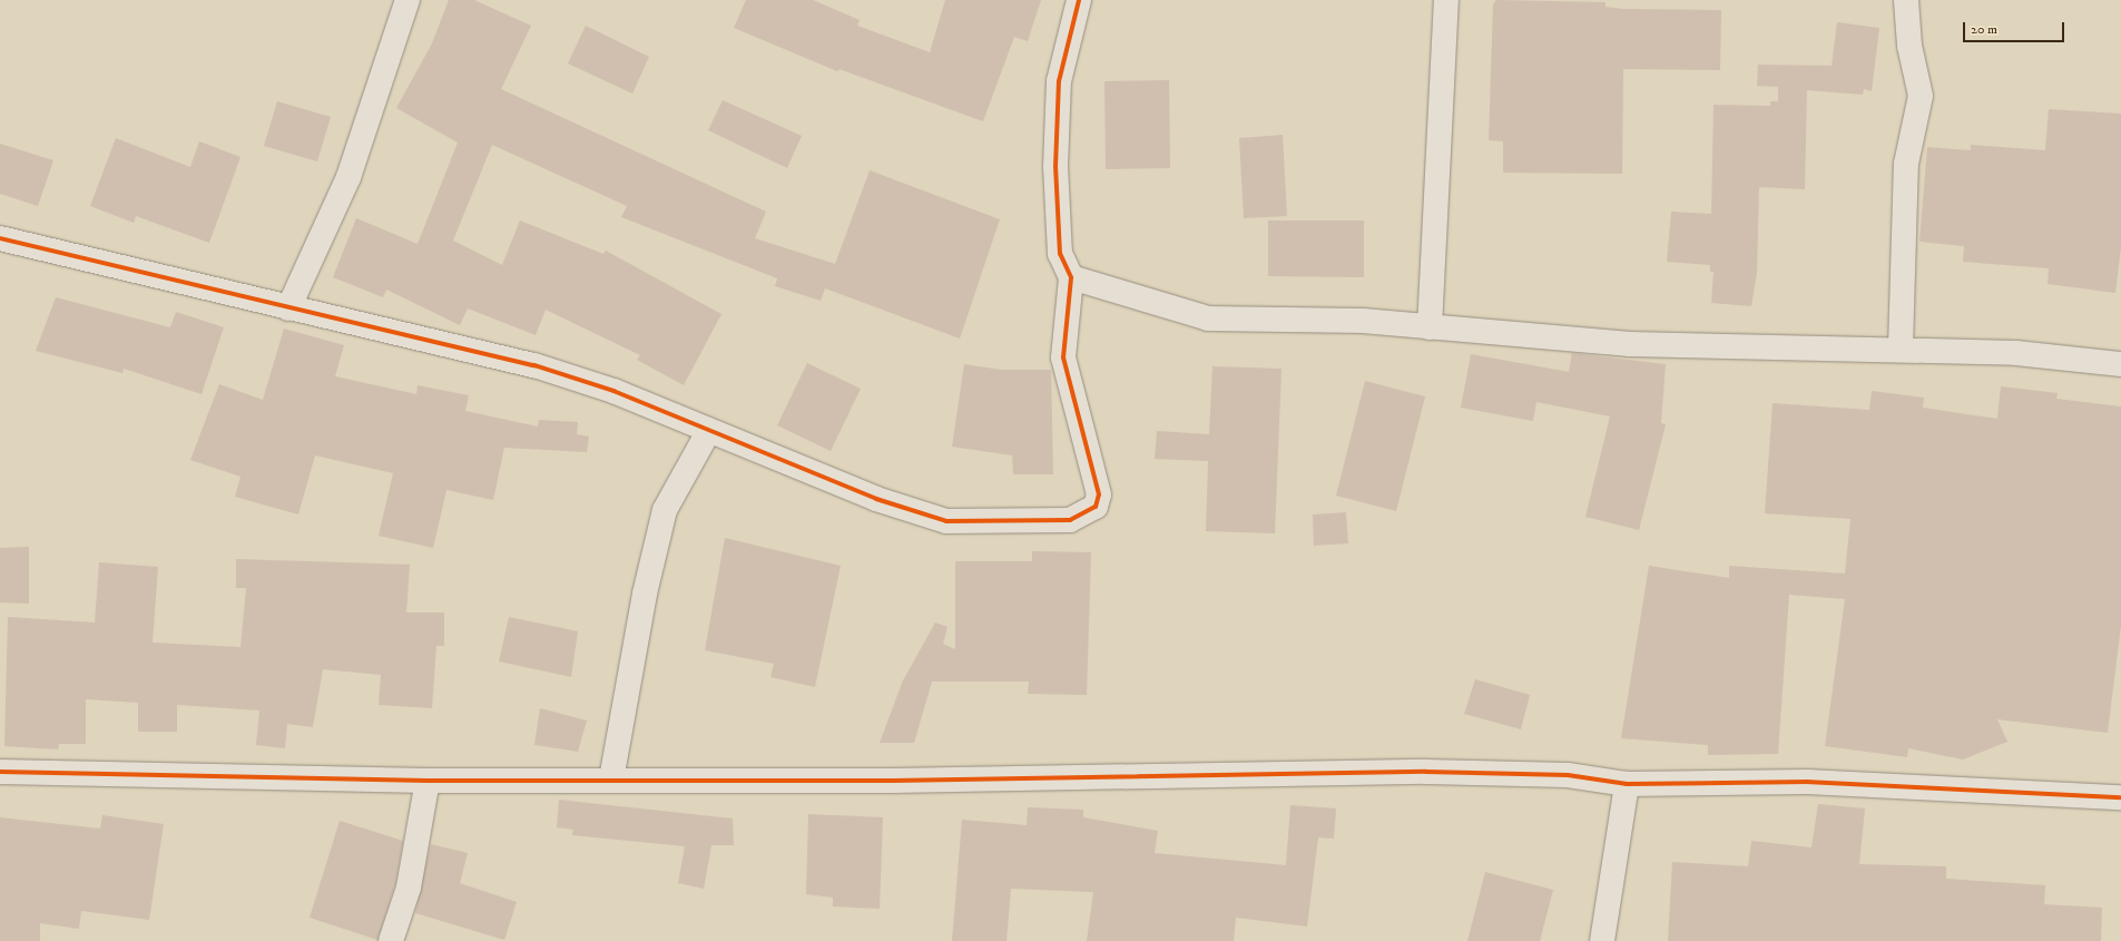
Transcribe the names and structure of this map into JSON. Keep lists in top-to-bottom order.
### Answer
{
  "scale_bar": "20 m"
}
